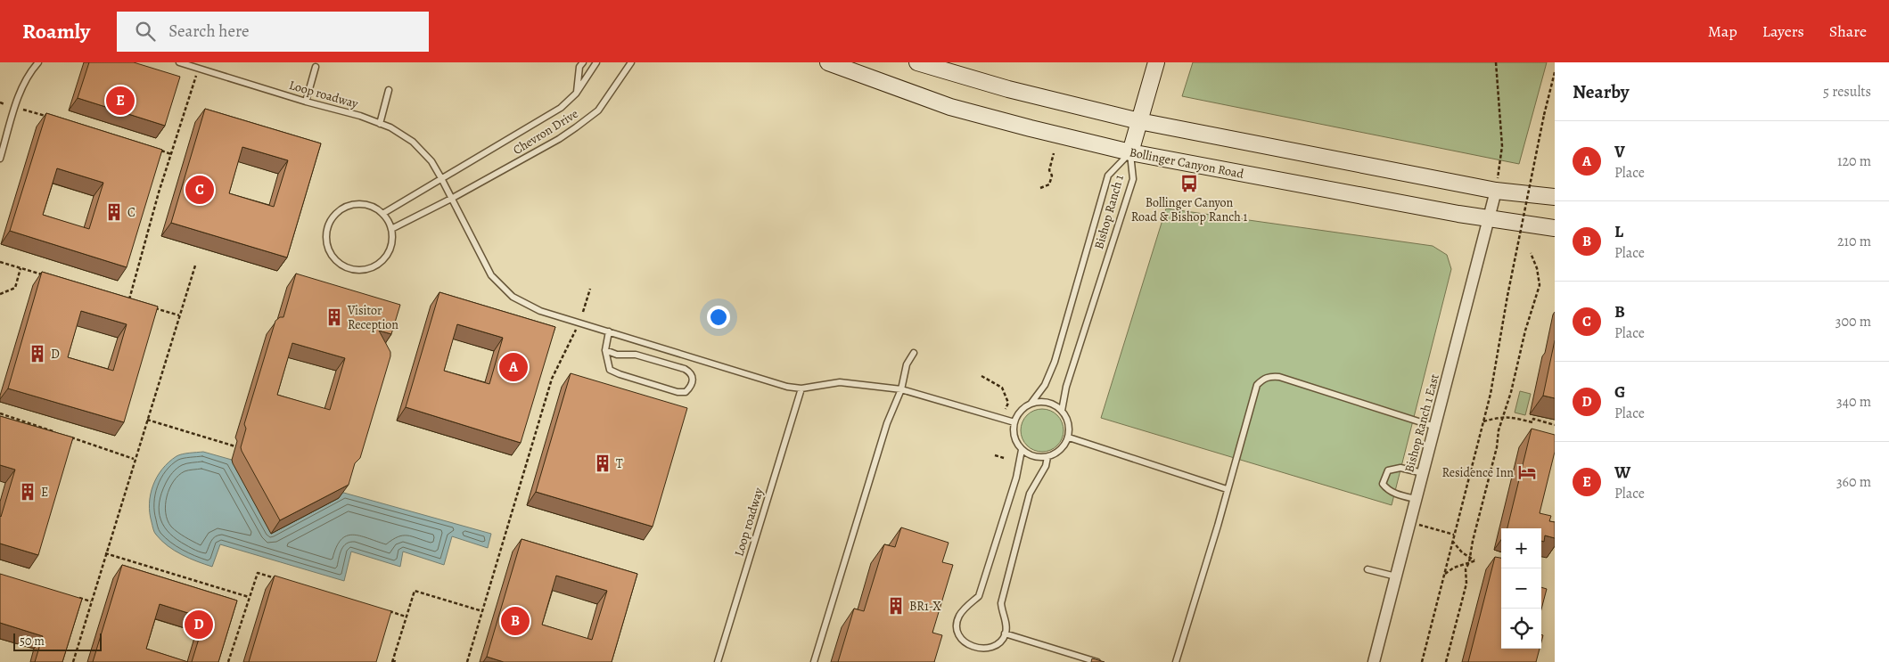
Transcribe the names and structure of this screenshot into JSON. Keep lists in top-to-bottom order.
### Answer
{
  "streets": {
    "main road": ["Bollinger Canyon Road"],
    "street": ["Bishop Ranch 1 East"],
    "lane": ["Loop roadway", "Chevron Drive", "Bishop Ranch 1"]
  },
  "crossings": [
    ["Loop roadway", "Chevron Drive"],
    ["Loop roadway", "Bishop Ranch 1"],
    ["Bollinger Canyon Road", "Bishop Ranch 1"],
    ["Bollinger Canyon Road", "Bishop Ranch 1 East"]
  ],
  "places": {
    "bus stop": ["Bollinger Canyon Road & Bishop Ranch 1"],
    "building": [
      "C",
      "Visitor Reception",
      "D",
      "T",
      "E",
      "BR1-X"
    ],
    "hotel": ["Residence Inn"]
  },
  "scale_bar": "50 m",
  "page": {
    "header": "Roamly",
    "search": "Search here",
    "nav": ["Map", "Layers", "Share"],
    "heading": ["Nearby", "5 results"],
    "pins": [
      "E",
      "C",
      "A",
      "B",
      "D"
    ],
    "list": [
      {
        "mark": "A",
        "name": "V",
        "note": "Place",
        "value": "120 m"
      },
      {
        "mark": "B",
        "name": "L",
        "note": "Place",
        "value": "210 m"
      },
      {
        "mark": "C",
        "name": "B",
        "note": "Place",
        "value": "300 m"
      },
      {
        "mark": "D",
        "name": "G",
        "note": "Place",
        "value": "340 m"
      },
      {
        "mark": "E",
        "name": "W",
        "note": "Place",
        "value": "360 m"
      }
    ],
    "map_buttons": ["+", "−"],
    "scale": "50 m"
  }
}
